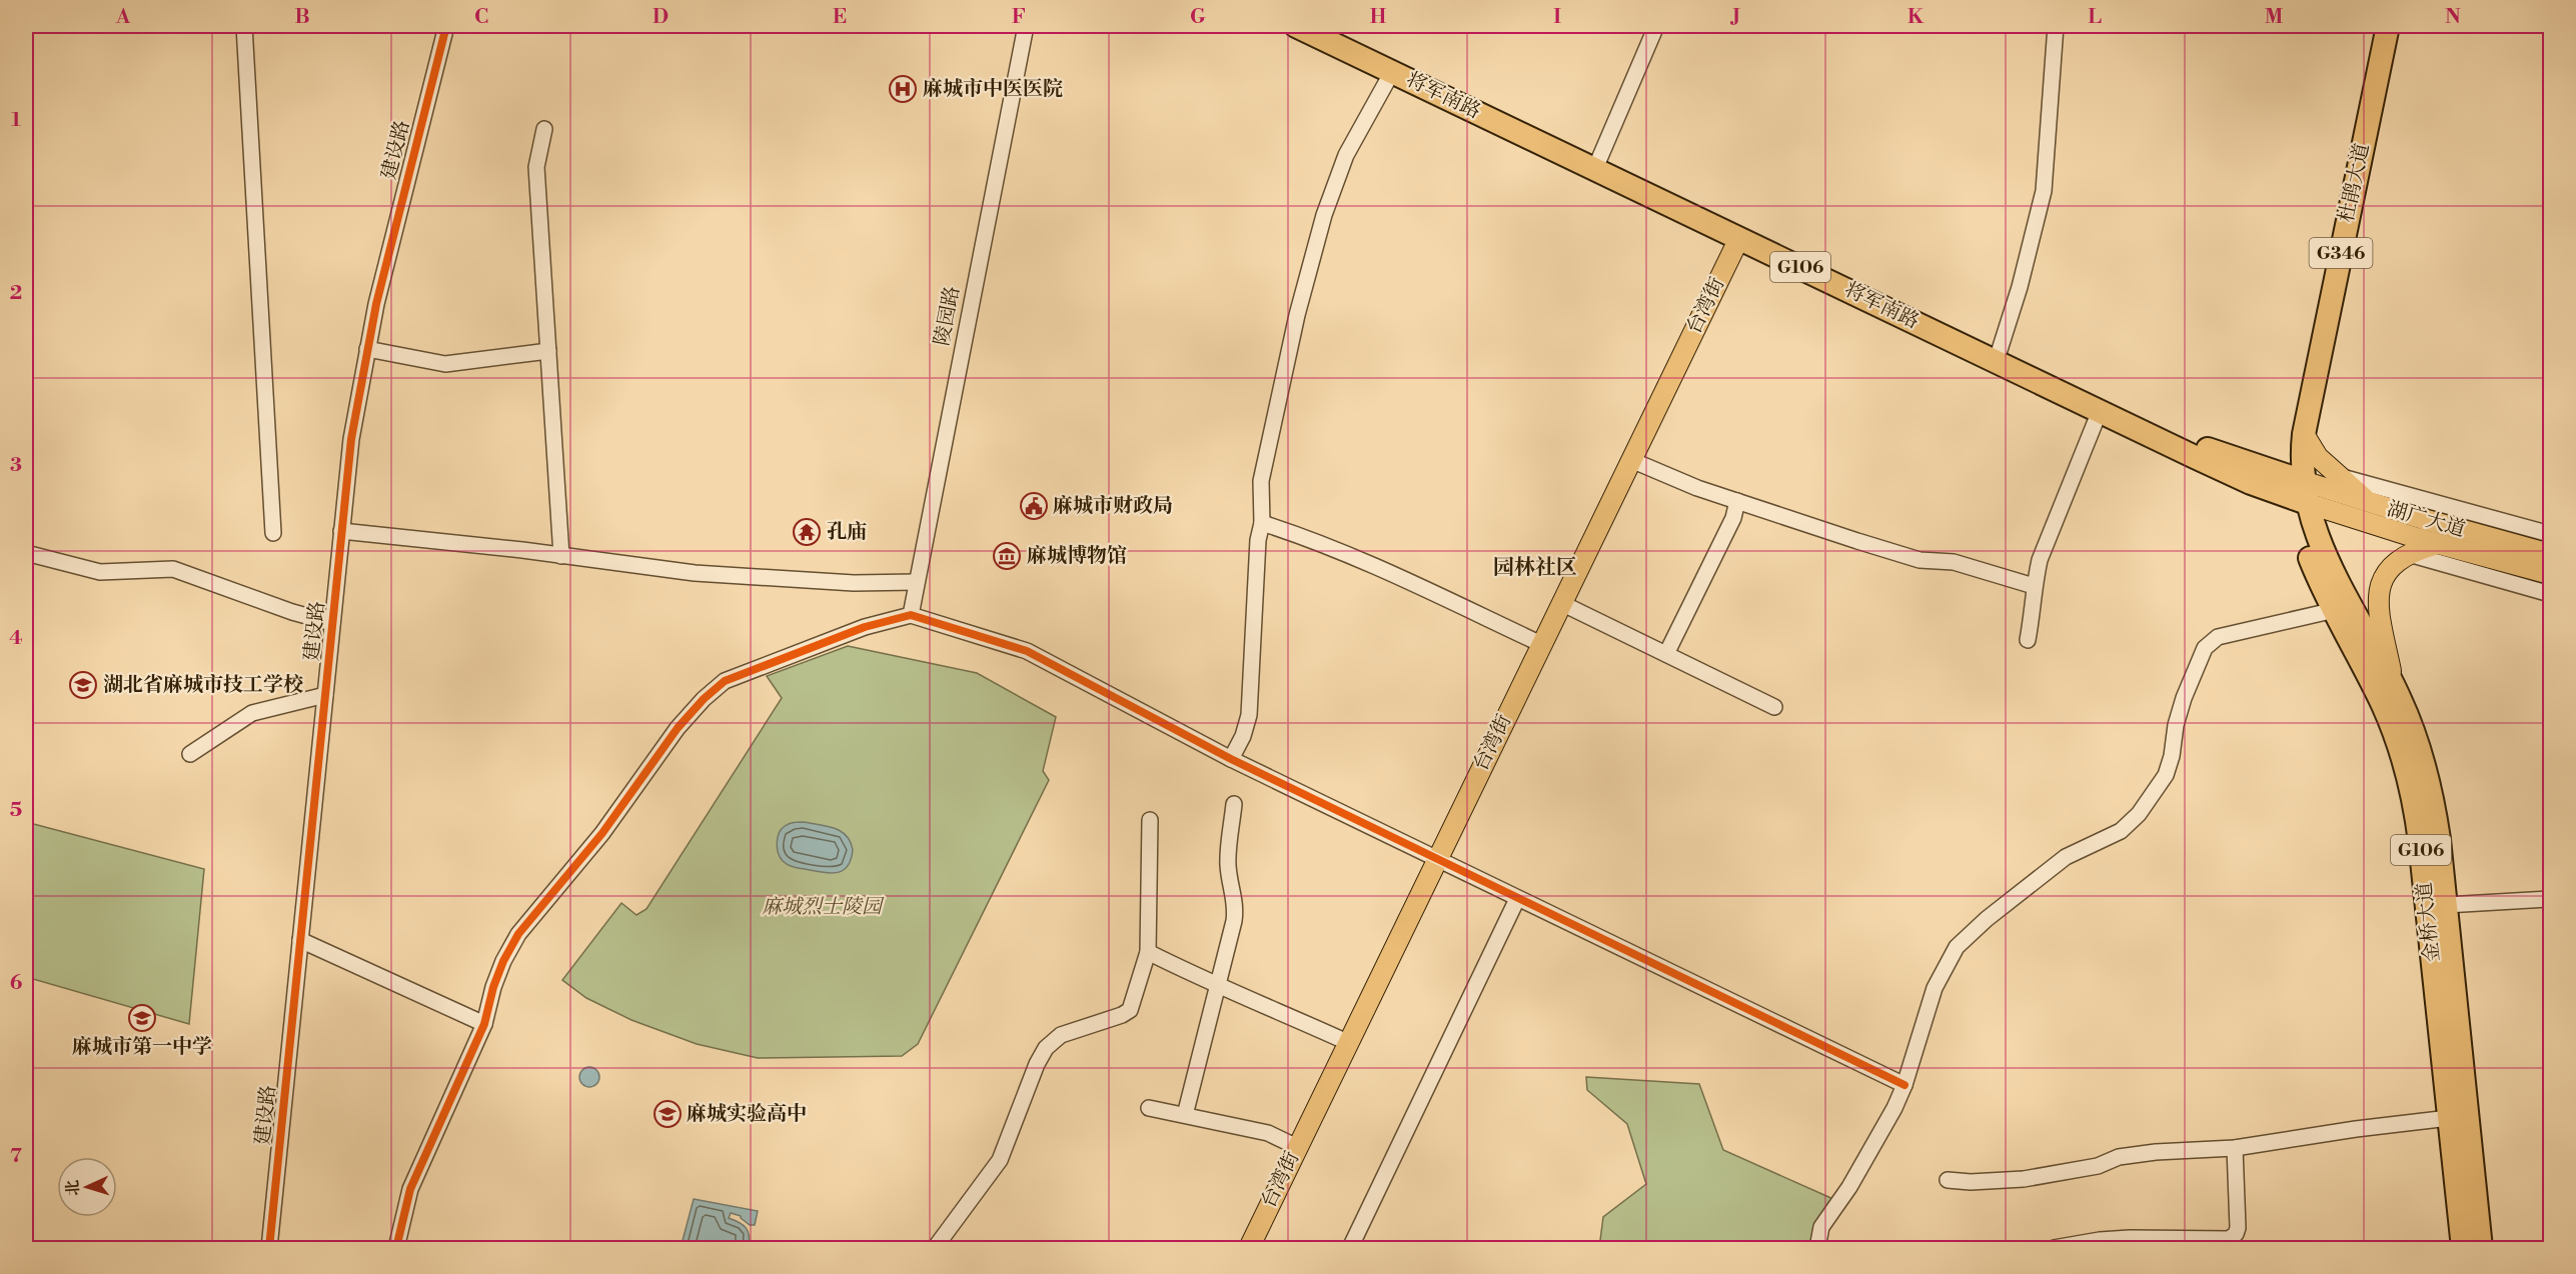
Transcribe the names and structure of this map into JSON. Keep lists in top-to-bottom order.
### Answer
{
  "streets": {
    "highway": [
      "将军南路",
      "杜鹃大道",
      "G346",
      "G106",
      "金桥大道"
    ],
    "main road": ["台湾街", "湖广大道"],
    "street": ["建设路", "陵园路"]
  },
  "crossings": [
    ["将军南路", "杜鹃大道"],
    ["将军南路", "台湾街"],
    ["将军南路", "湖广大道"],
    ["将军南路", "金桥大道"],
    ["杜鹃大道", "湖广大道"],
    ["杜鹃大道", "金桥大道"],
    ["湖广大道", "金桥大道"]
  ],
  "districts": ["园林社区"],
  "parks": ["麻城烈士陵园"],
  "places": {
    "hospital": ["麻城市中医医院"],
    "public building": ["麻城市财政局"],
    "temple": ["孔庙"],
    "museum": ["麻城博物馆"],
    "school or university": ["湖北省麻城市技工学校", "麻城市第一中学", "麻城实验高中"]
  },
  "north": "left",
  "grid": {
    "columns": [
      "A",
      "B",
      "C",
      "D",
      "E",
      "F",
      "G",
      "H",
      "I",
      "J",
      "K",
      "L",
      "M",
      "N"
    ],
    "rows": [
      "1",
      "2",
      "3",
      "4",
      "5",
      "6",
      "7"
    ]
  }
}
